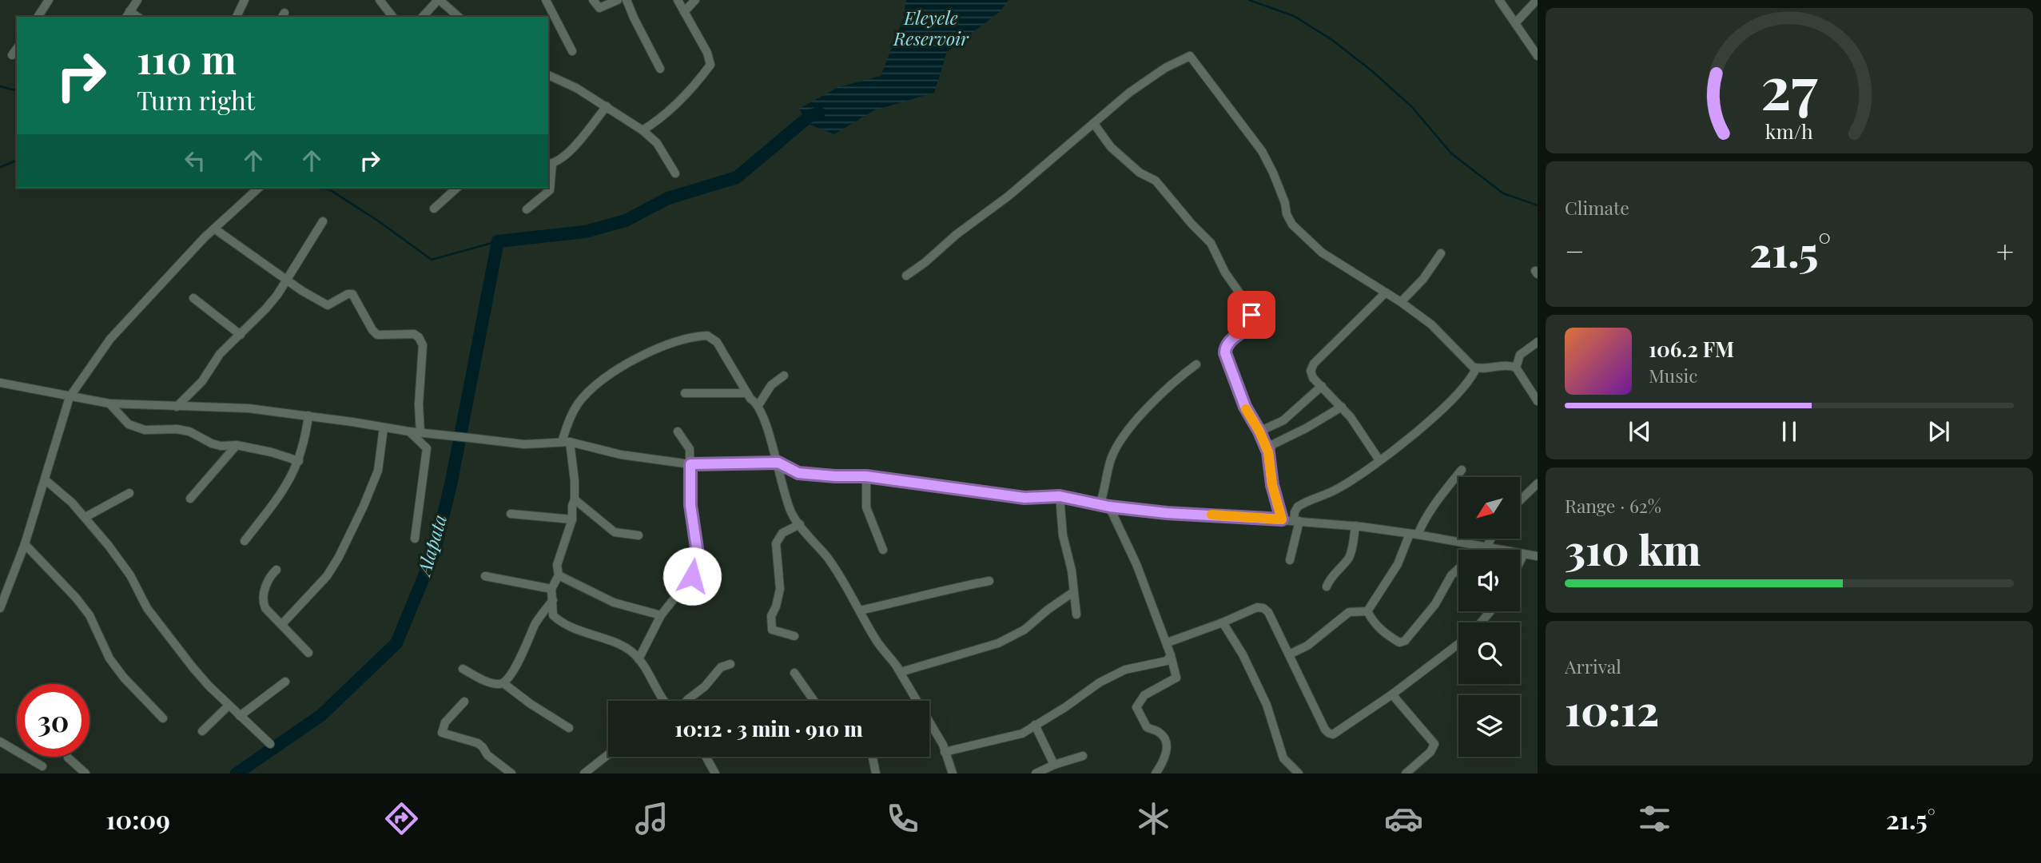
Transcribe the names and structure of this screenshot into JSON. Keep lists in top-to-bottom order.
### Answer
{
  "water": ["Eleyele Reservoir", "Alapata"],
  "north": "bottom left",
  "page": {
    "turn": ["110 m", "Turn right"],
    "tile": [
      "Climate",
      ["Range · 62%", "310 km"],
      ["Arrival", "10:12"]
    ],
    "heat": ["−", "21.5°", "+"],
    "song": ["106.2 FM", "Music"],
    "limit": "30",
    "trip": "10:12 · 3 min · 910 m",
    "tabs": ["10:09", "21.5°"],
    "gauge": ["27", "km/h"]
  }
}
